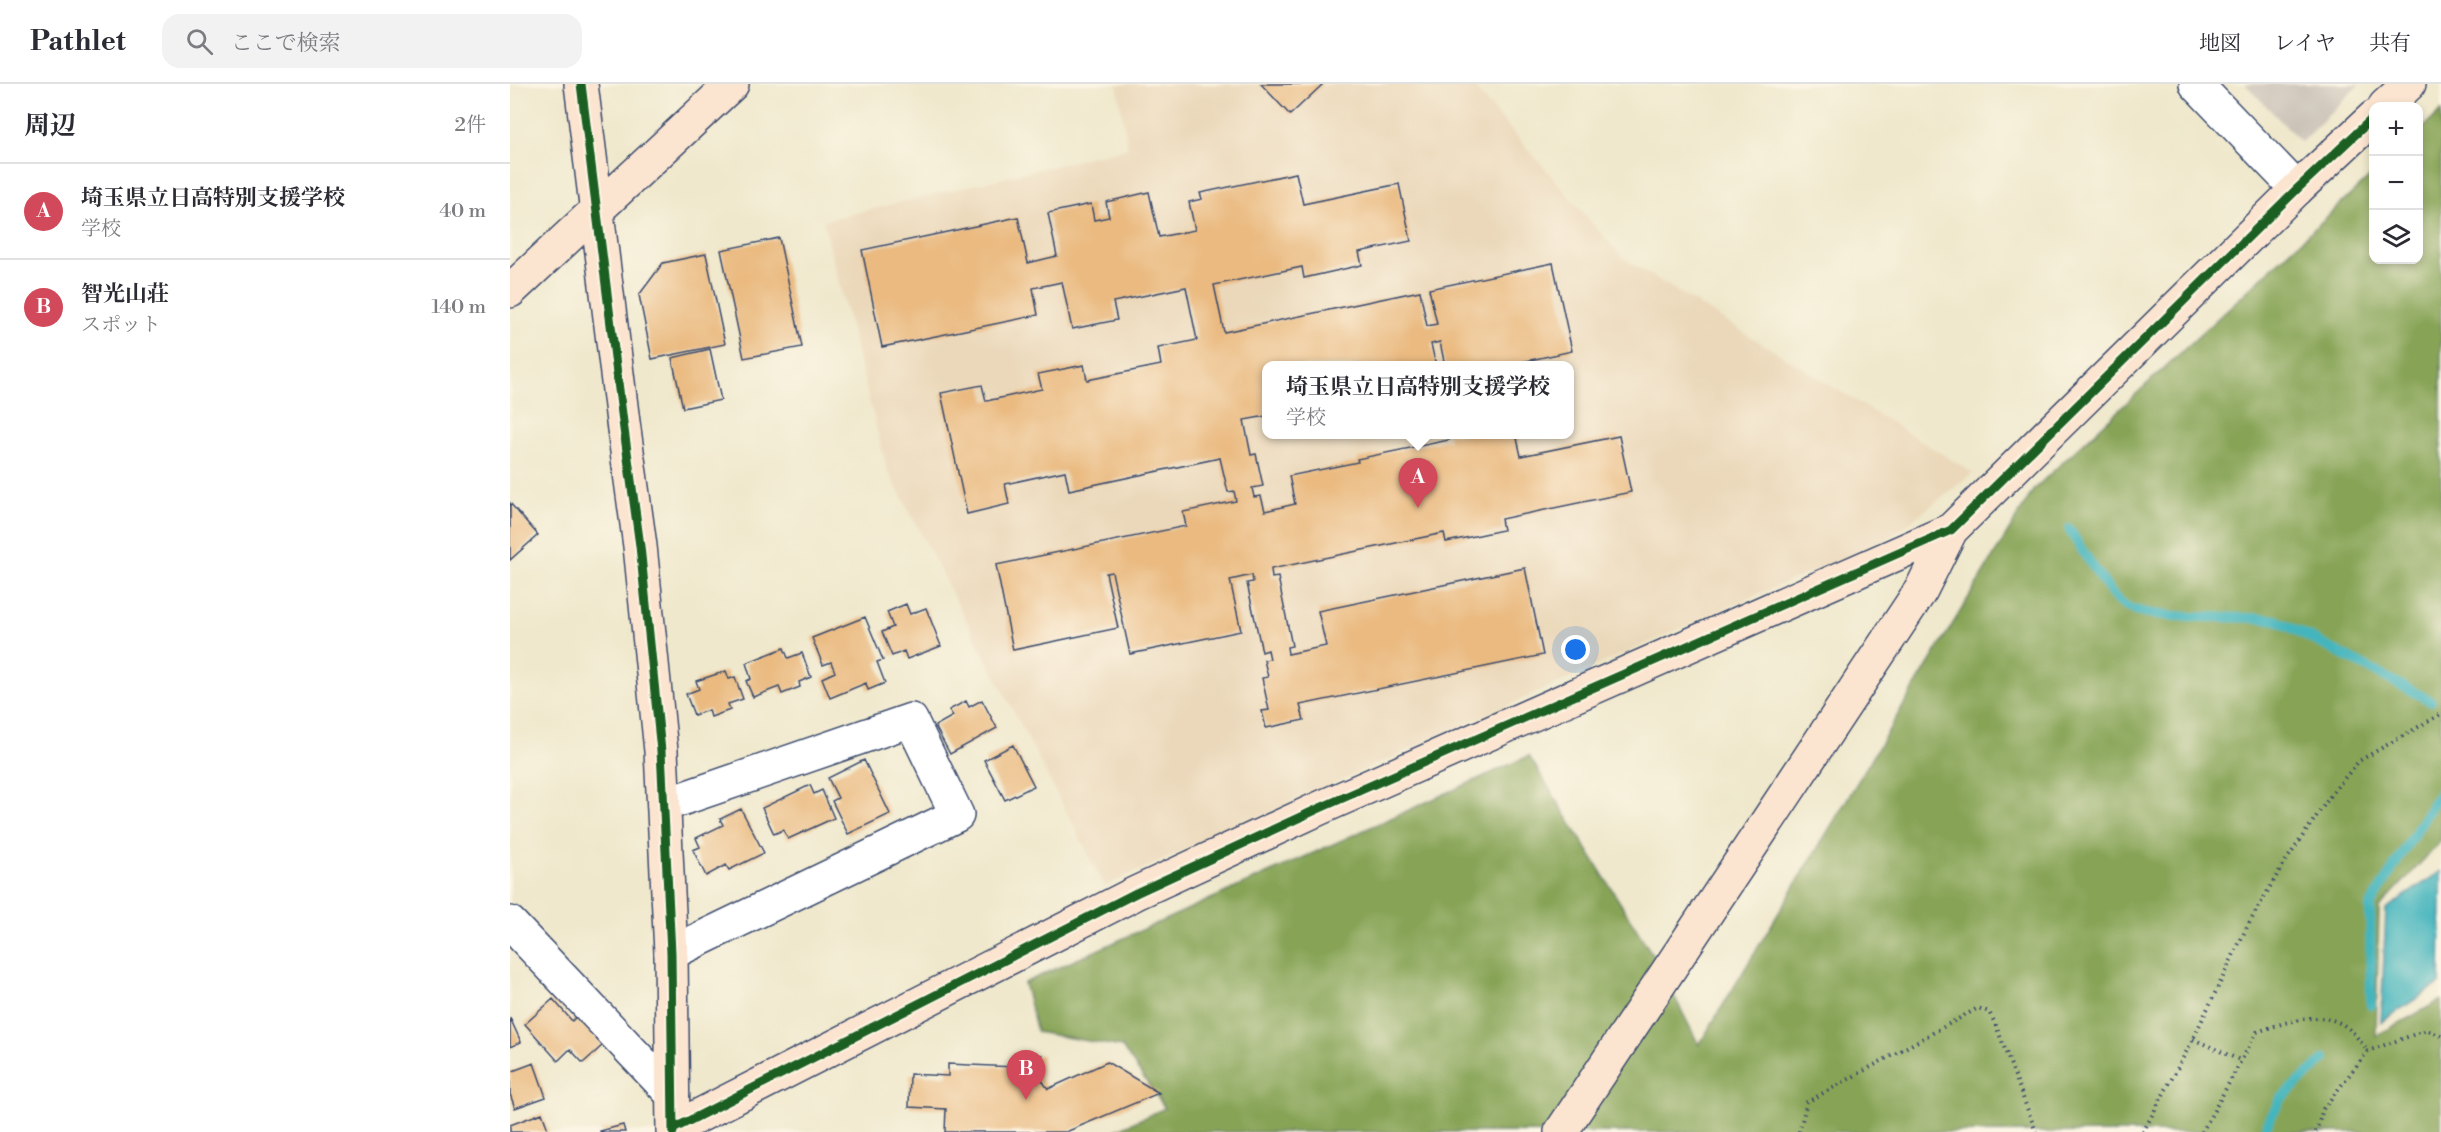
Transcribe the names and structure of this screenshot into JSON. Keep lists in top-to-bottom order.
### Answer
{
  "page": {
    "header": "Pathlet",
    "search": "ここで検索",
    "nav": ["地図", "レイヤ", "共有"],
    "heading": ["周辺", "2件"],
    "map_buttons": ["+", "−"],
    "list": [
      {
        "mark": "A",
        "name": "埼玉県立日高特別支援学校",
        "note": "学校",
        "value": "40 m"
      },
      {
        "mark": "B",
        "name": "智光山荘",
        "note": "スポット",
        "value": "140 m"
      }
    ],
    "popup": ["埼玉県立日高特別支援学校", "学校"],
    "pins": ["A", "B"]
  }
}
